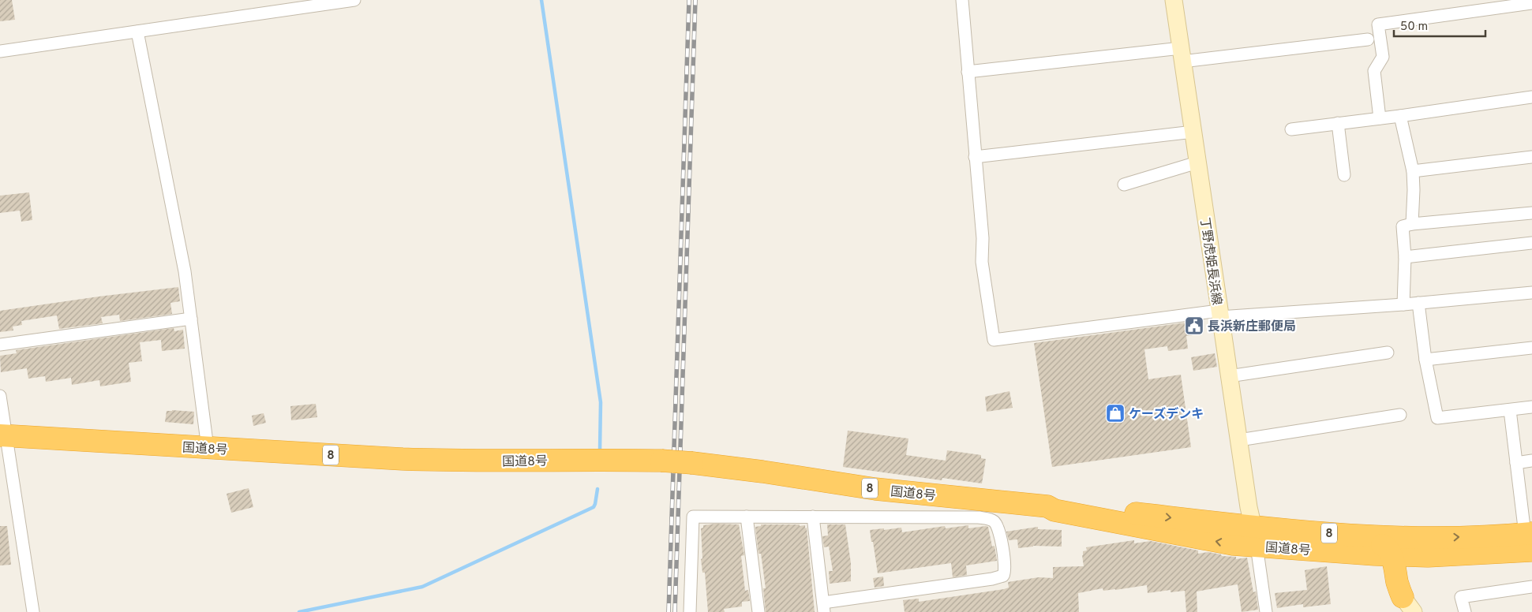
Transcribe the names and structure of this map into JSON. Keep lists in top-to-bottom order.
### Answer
{
  "streets": {
    "highway": ["国道8号", "8"],
    "main road": ["丁野虎姫長浜線"]
  },
  "crossings": [
    ["丁野虎姫長浜線", "国道8号"]
  ],
  "places": {
    "public building": ["長浜新庄郵便局"],
    "shop": ["ケーズデンキ"]
  },
  "scale_bar": "50 m"
}
